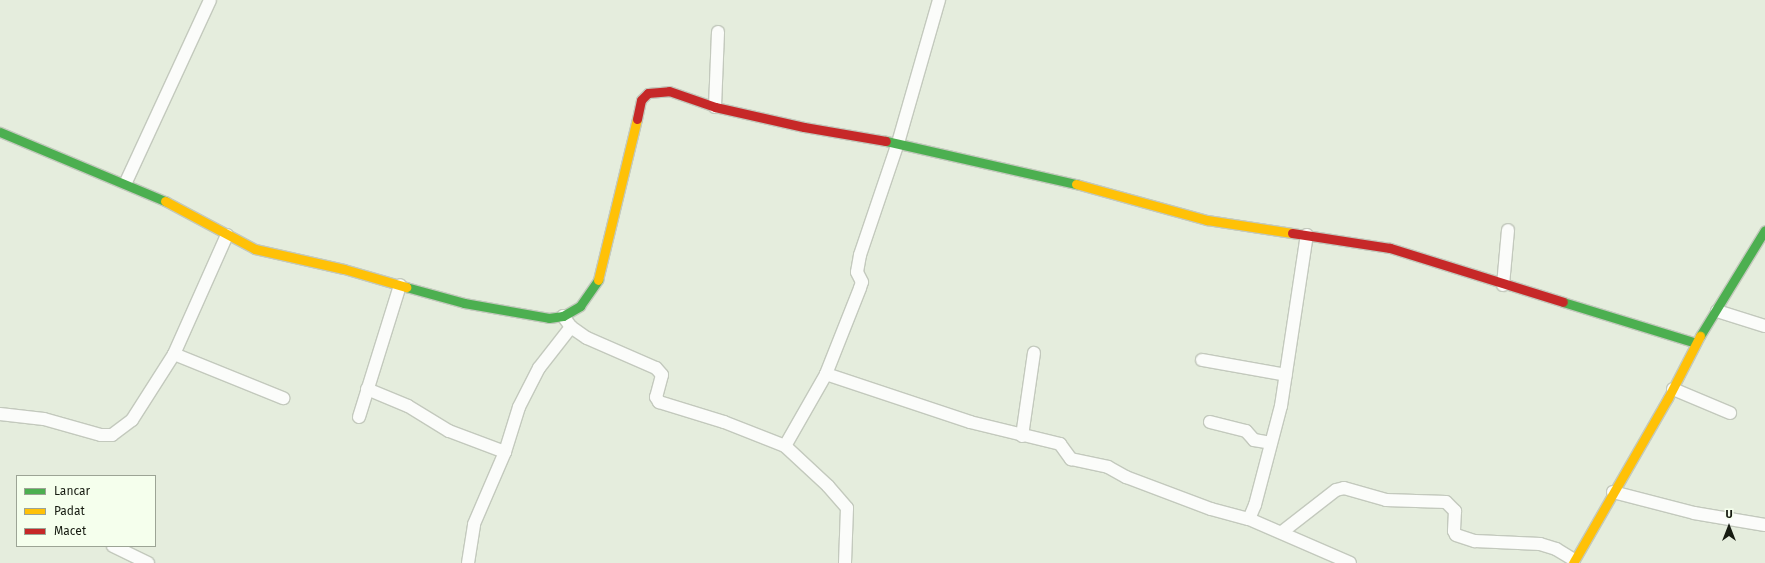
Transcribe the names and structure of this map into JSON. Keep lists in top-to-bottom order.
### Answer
{
  "legend": ["Lancar", "Padat", "Macet"],
  "north": "top"
}
